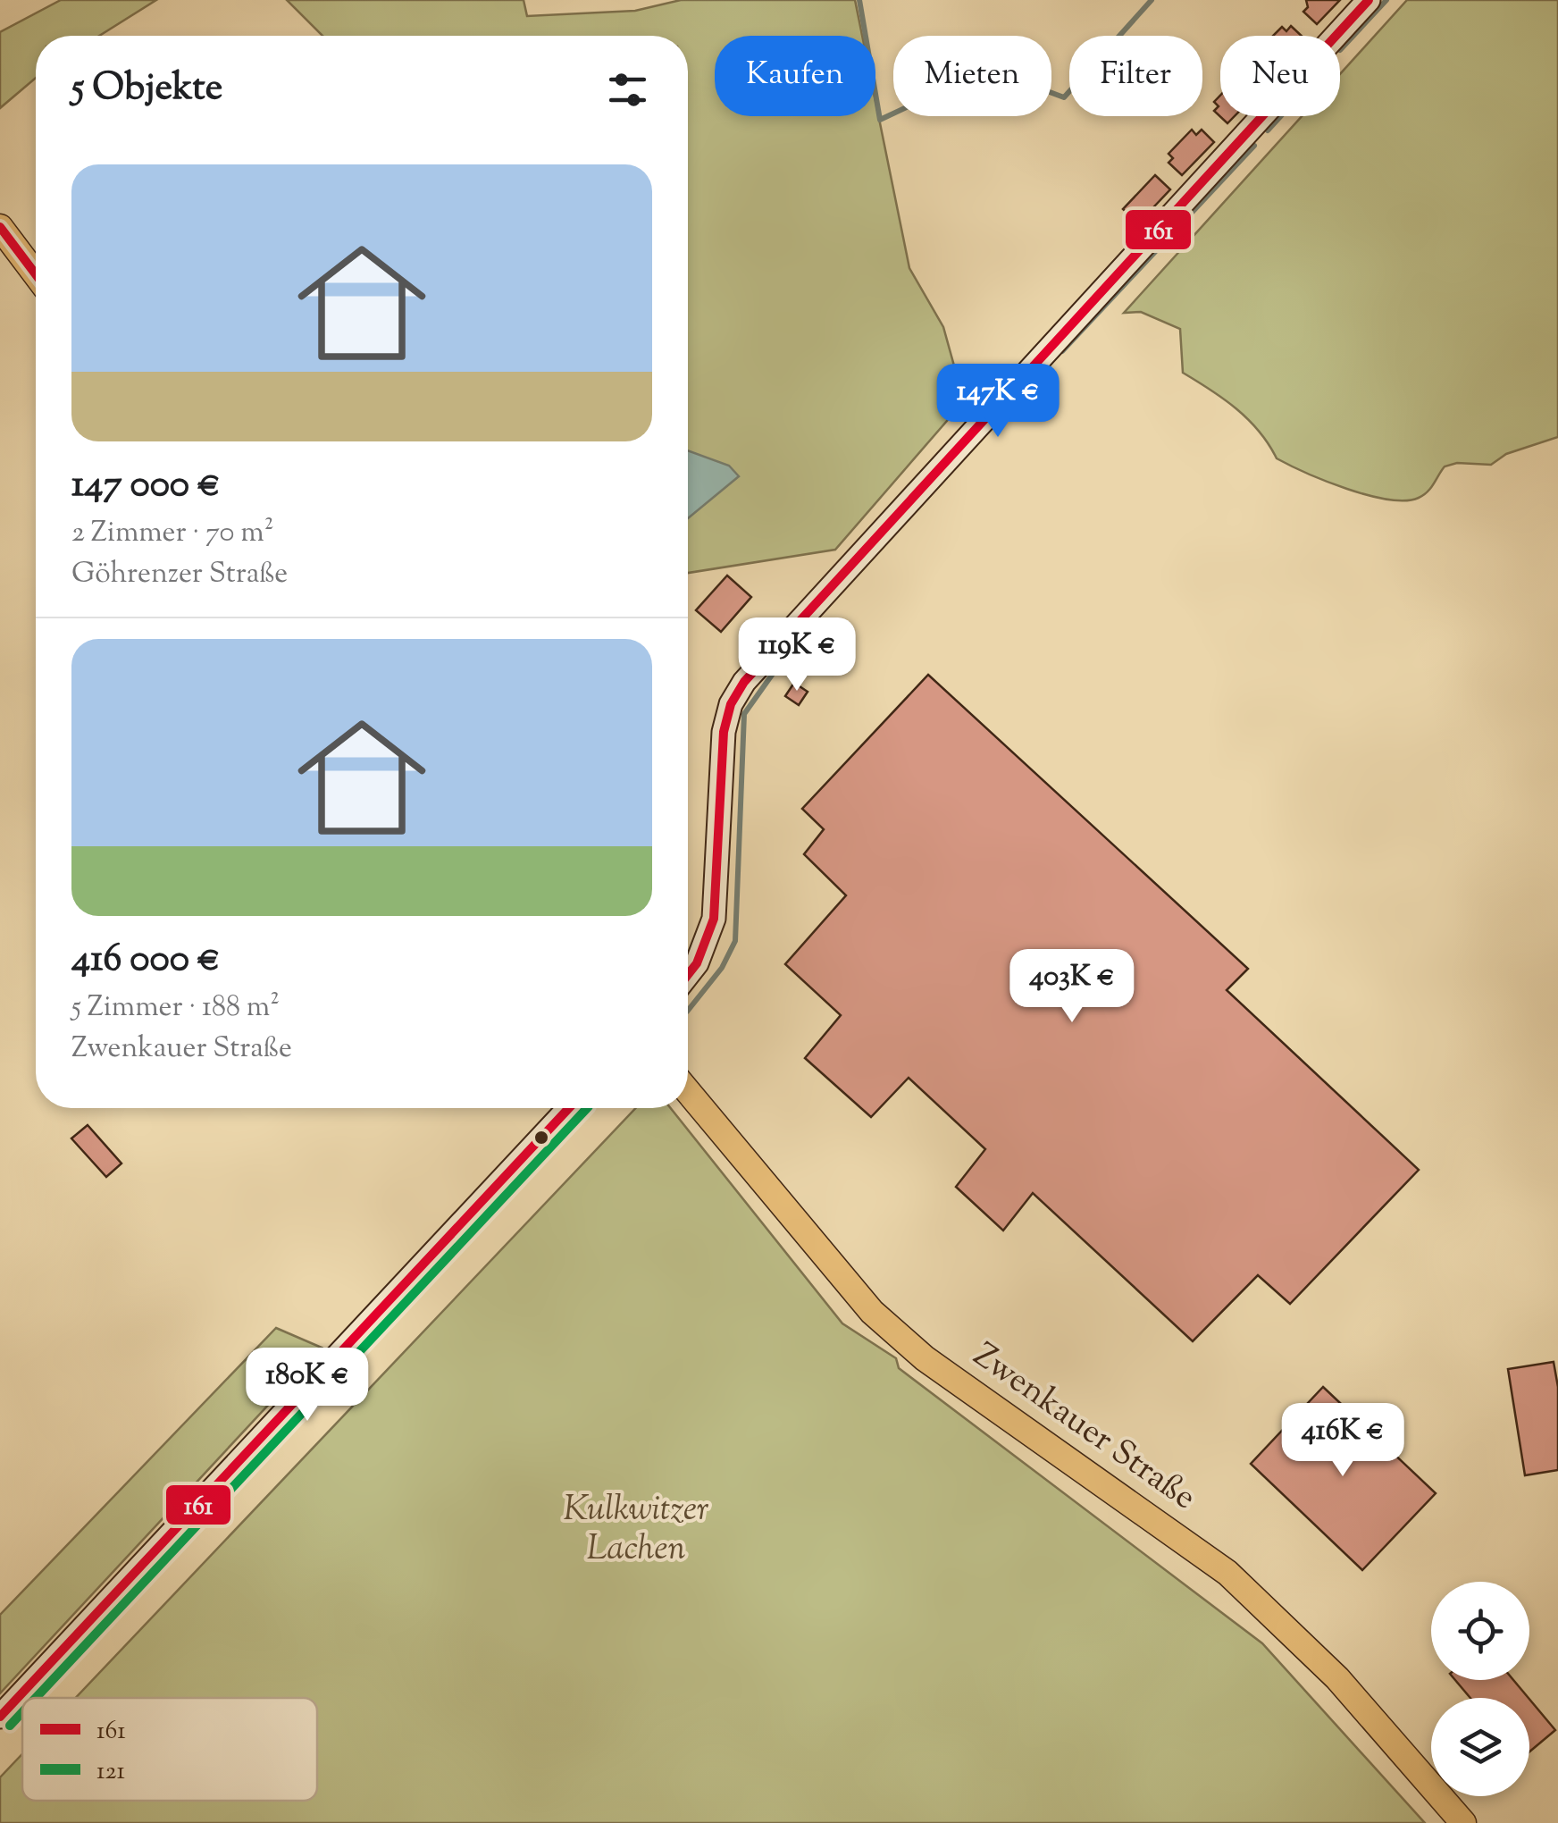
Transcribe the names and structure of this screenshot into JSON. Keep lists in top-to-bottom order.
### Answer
{
  "streets": {
    "main road": ["Zwenkauer Straße"]
  },
  "parks": ["Kulkwitzer Lachen"],
  "lines": ["transit line 161", "transit line 121"],
  "legend": ["161", "121"],
  "page": {
    "chip": [
      "Kaufen",
      "Mieten",
      "Filter",
      "Neu"
    ],
    "heading": "5 Objekte",
    "list": [
      {
        "name": "147 000 €",
        "note": "2 Zimmer · 70 m² · Göhrenzer Straße"
      },
      {
        "name": "416 000 €",
        "note": "5 Zimmer · 188 m² · Zwenkauer Straße"
      }
    ],
    "price": [
      "147K €",
      "119K €",
      "403K €",
      "180K €",
      "416K €"
    ]
  }
}
